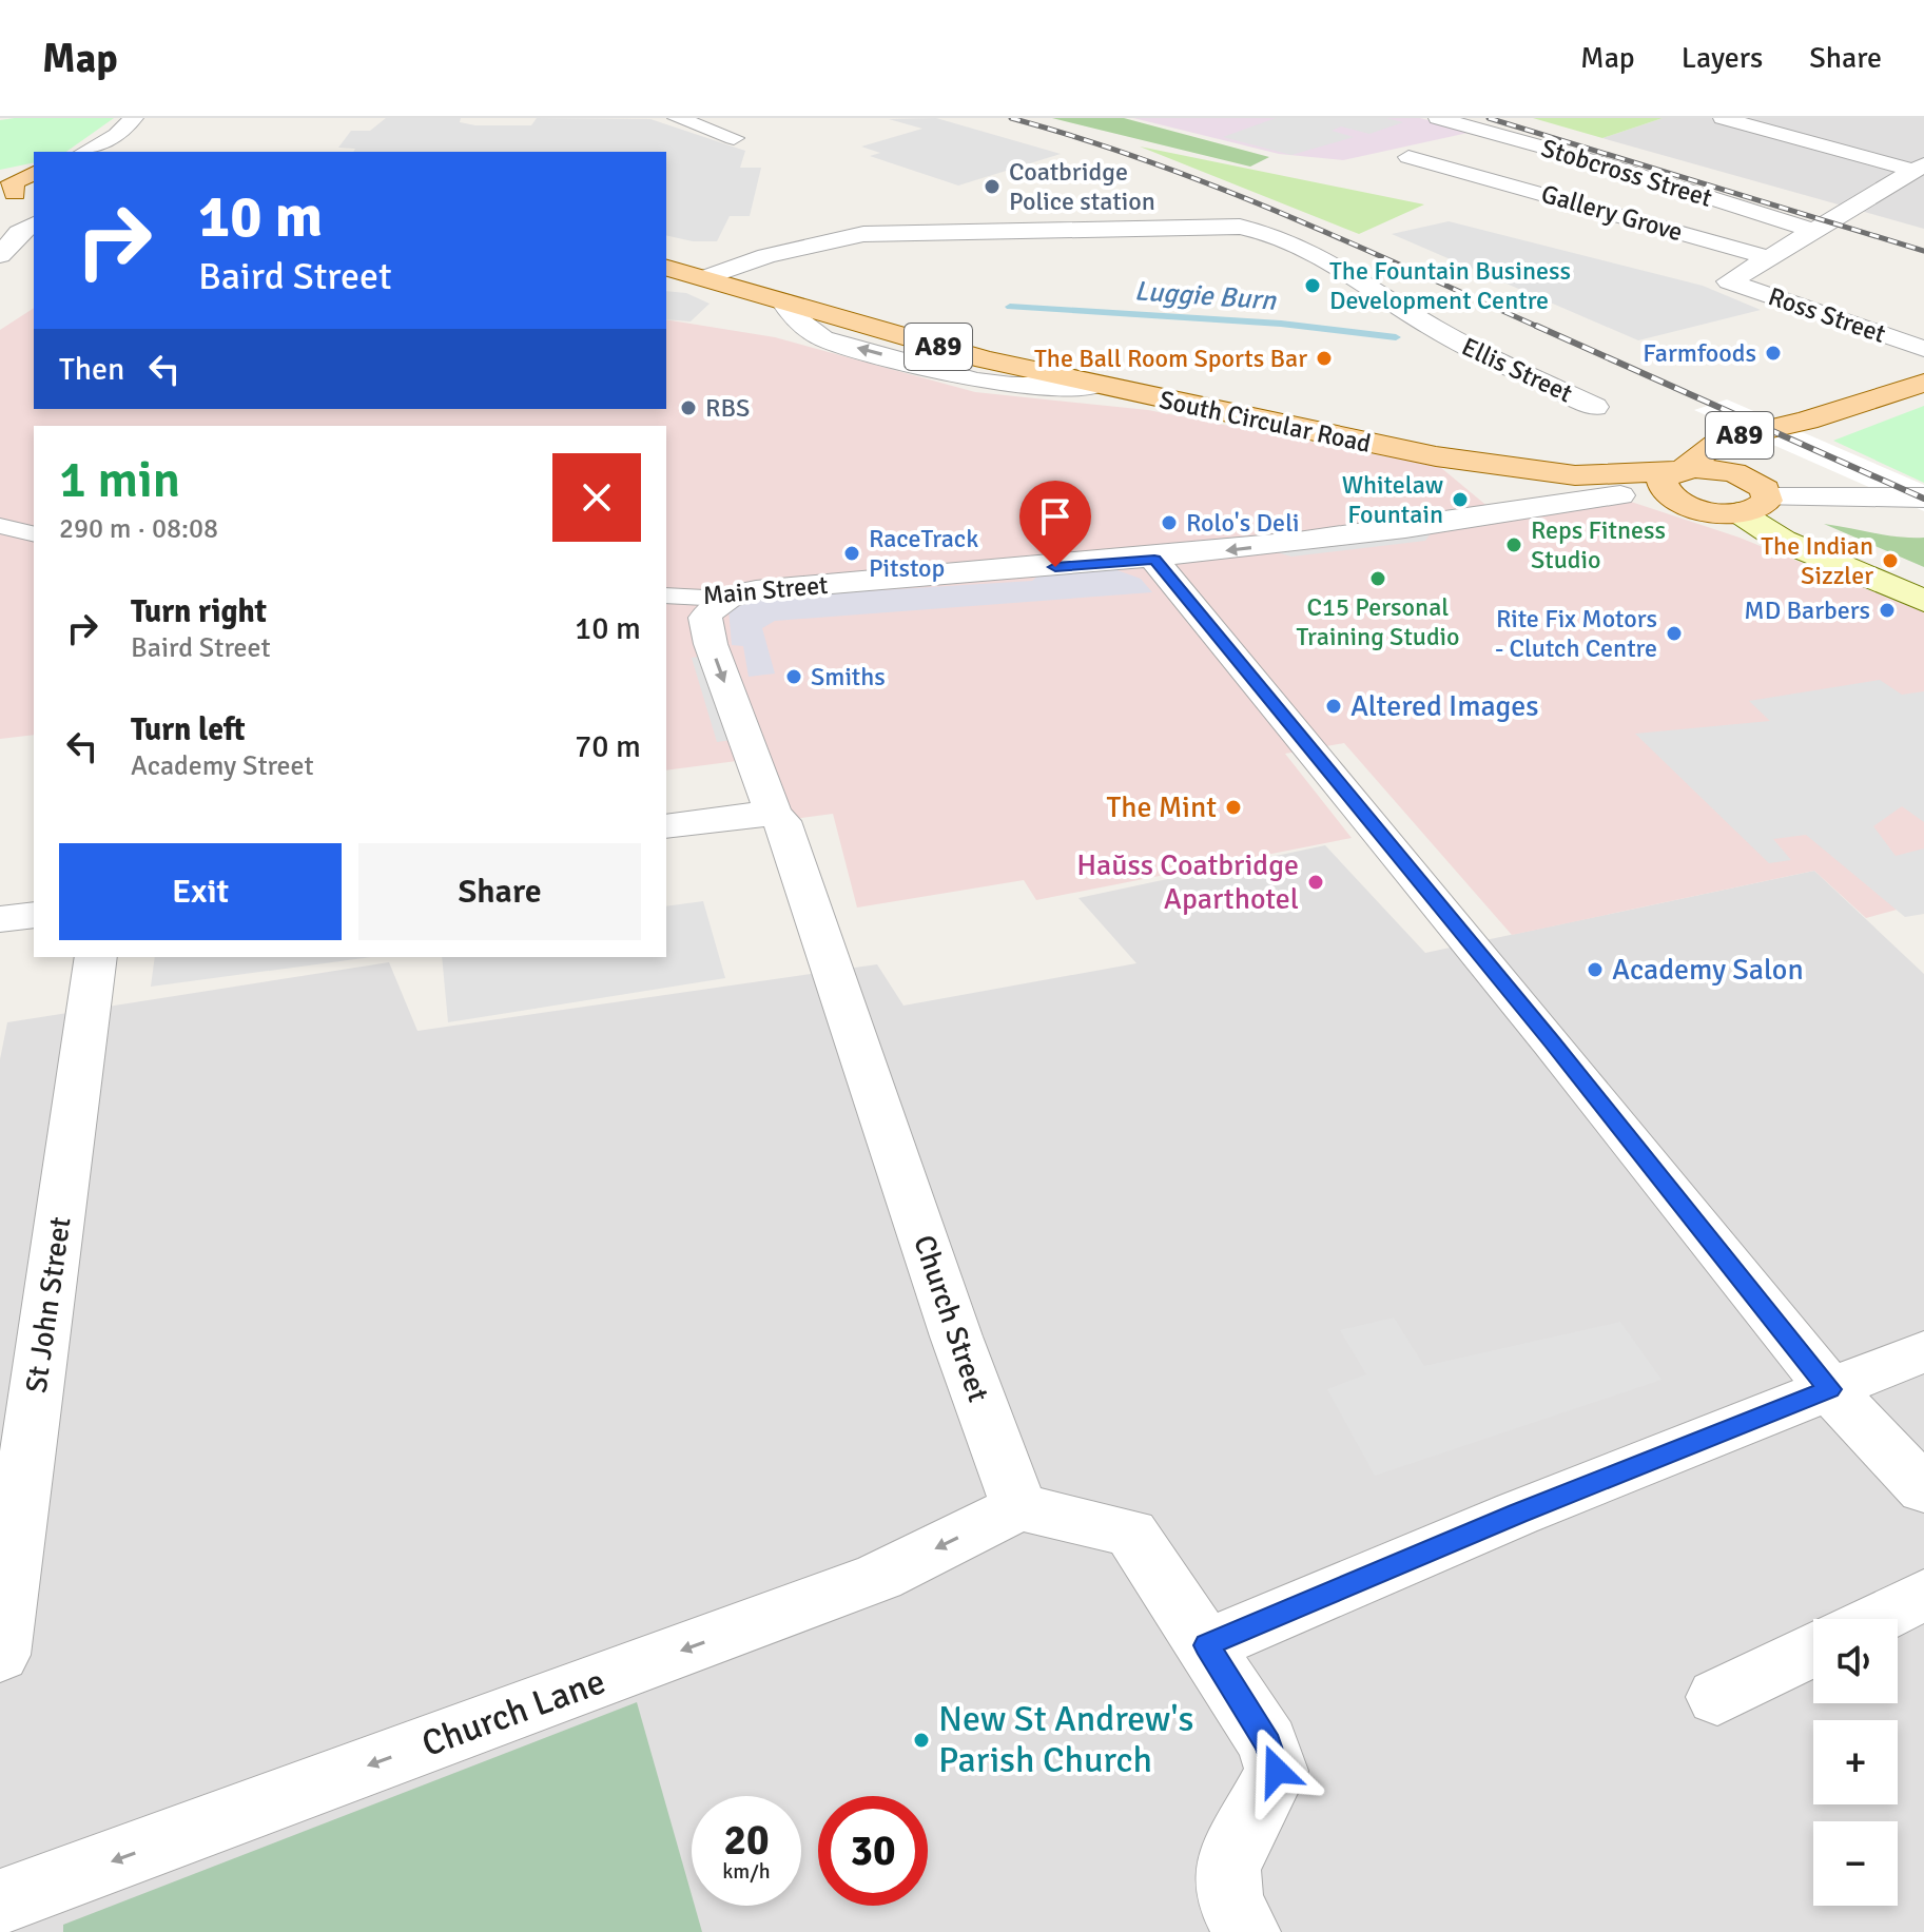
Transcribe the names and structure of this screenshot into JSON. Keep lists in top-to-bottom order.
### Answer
{
  "streets": {
    "main road": ["A89", "South Circular Road"],
    "street": [
      "Stobcross Street",
      "Gallery Grove",
      "Ross Street",
      "Ellis Street",
      "Main Street",
      "St John Street",
      "Church Street",
      "Church Lane"
    ]
  },
  "crossings": [
    ["Gallery Grove", "Ross Street"],
    ["A89", "South Circular Road"],
    ["Ellis Street", "South Circular Road"],
    ["South Circular Road", "Main Street"],
    ["Main Street", "Church Street"],
    ["Church Street", "Church Lane"]
  ],
  "one_way": ["Main Street", "Church Lane"],
  "water": ["Luggie Burn"],
  "places": [
    "Coatbridge Police station",
    "The Fountain Business Development Centre",
    "Farmfoods",
    "The Ball Room Sports Bar",
    "RBS",
    "Whitelaw Fountain",
    "Rolo's Deli",
    "Reps Fitness Studio",
    "RaceTrack Pitstop",
    "The Indian Sizzler",
    "C15 Personal Training Studio",
    "MD Barbers",
    "Rite Fix Motors - Clutch Centre",
    "Smiths",
    "Altered Images",
    "The Mint",
    "Haŭss Coatbridge Aparthotel",
    "Academy Salon",
    "New St Andrew's Parish Church"
  ],
  "page": {
    "header": "Map",
    "nav": ["Map", "Layers", "Share"],
    "turn": ["10 m", "Baird Street"],
    "then": "Then",
    "heading": ["1 min", "290 m · 08:08"],
    "list": [
      {
        "name": "Turn right",
        "note": "Baird Street",
        "value": "10 m"
      },
      {
        "name": "Turn left",
        "note": "Academy Street",
        "value": "70 m"
      }
    ],
    "buttons": ["Exit", "Share"],
    "map_buttons": ["+", "−"],
    "speed": "20 km/h",
    "limit": "30"
  }
}
